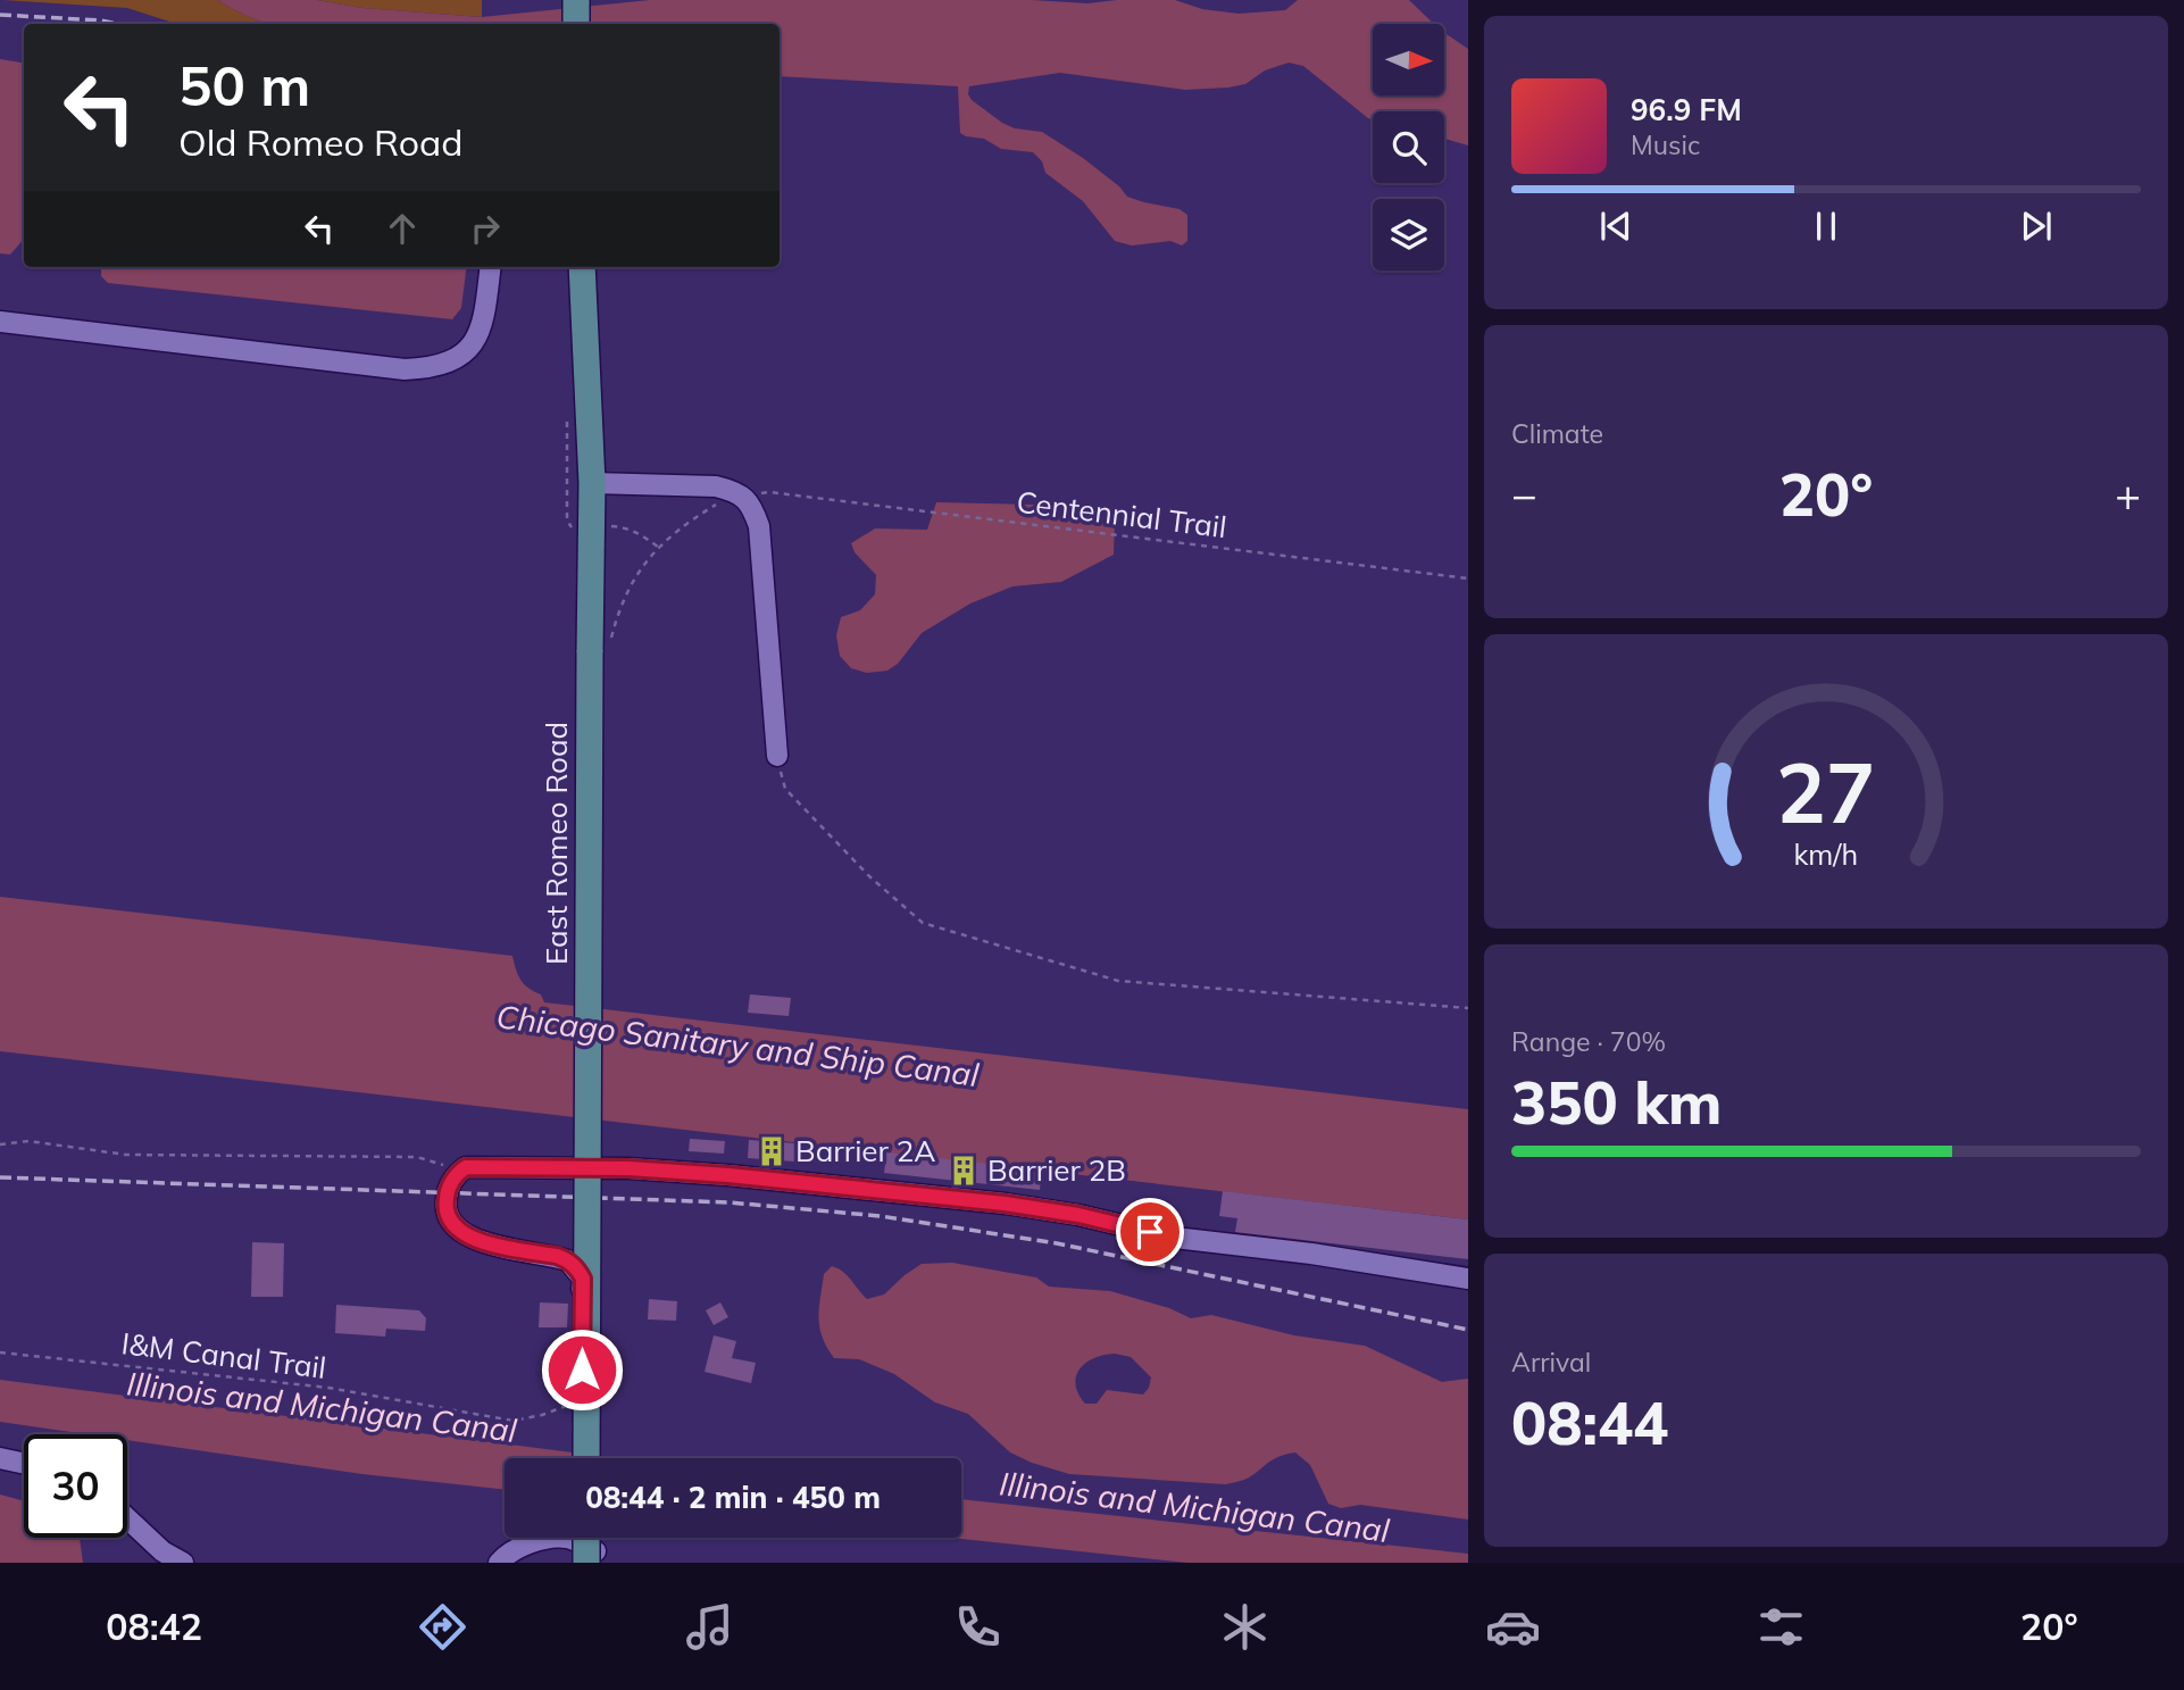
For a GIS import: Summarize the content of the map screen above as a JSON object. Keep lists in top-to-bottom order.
{
  "streets": {
    "main road": ["East Romeo Road"],
    "path": ["Centennial Trail", "I&M Canal Trail"]
  },
  "water": ["Chicago Sanitary and Ship Canal", "Illinois and Michigan Canal"],
  "places": {
    "building": ["Barrier 2A", "Barrier 2B"]
  },
  "north": "right",
  "page": {
    "turn": ["50 m", "Old Romeo Road"],
    "song": ["96.9 FM", "Music"],
    "tile": [
      "Climate",
      ["Range · 70%", "350 km"],
      ["Arrival", "08:44"]
    ],
    "heat": ["−", "20°", "+"],
    "limit": "30",
    "trip": "08:44 · 2 min · 450 m",
    "tabs": ["08:42", "20°"],
    "gauge": ["27", "km/h"]
  }
}
